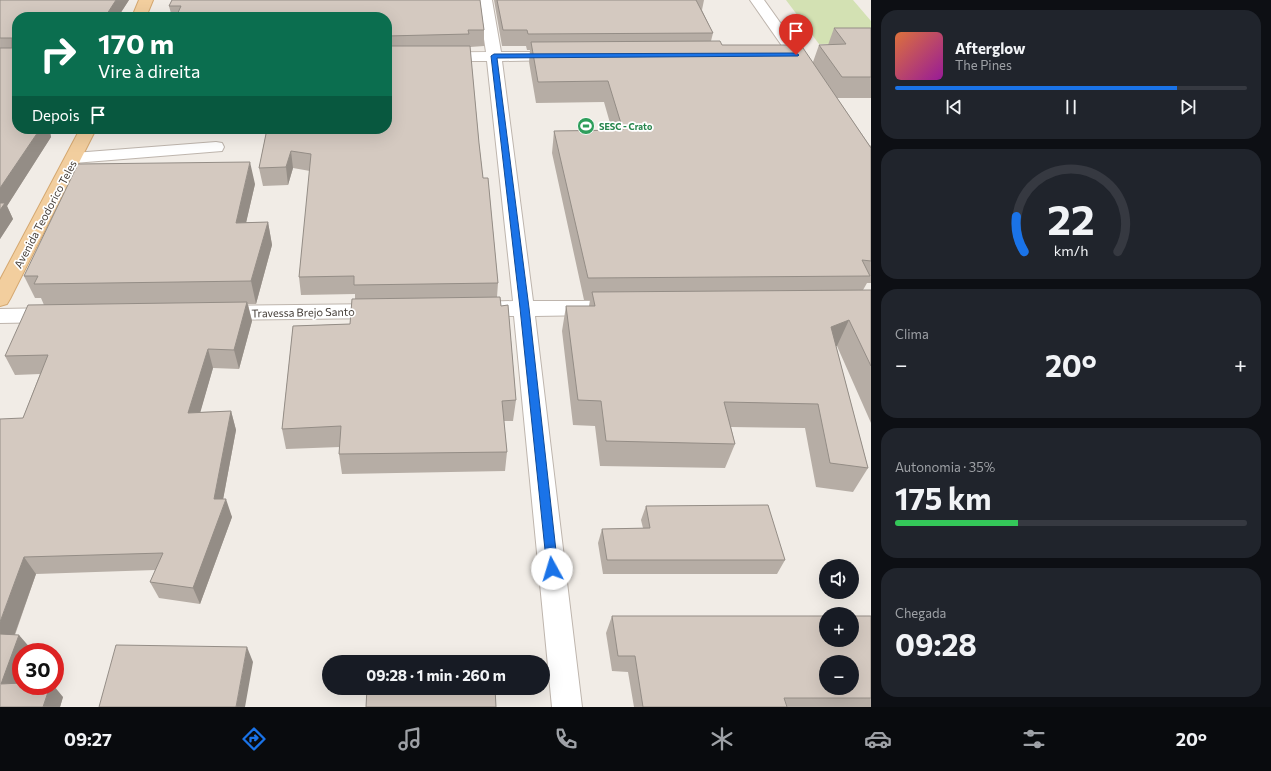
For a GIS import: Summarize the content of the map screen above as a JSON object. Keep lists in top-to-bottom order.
{
  "streets": {
    "main road": ["Avenida Teodorico Teles"],
    "street": ["Travessa Brejo Santo"]
  },
  "places": {
    "sports": ["SESC - Crato"]
  },
  "page": {
    "turn": ["170 m", "Vire à direita"],
    "song": ["Afterglow", "The Pines"],
    "then": "Depois",
    "tile": [
      "Clima",
      ["Autonomia · 35%", "175 km"],
      ["Chegada", "09:28"]
    ],
    "heat": ["−", "20°", "+"],
    "map_buttons": ["+", "−"],
    "limit": "30",
    "trip": "09:28 · 1 min · 260 m",
    "tabs": ["09:27", "20°"],
    "gauge": ["22", "km/h"]
  }
}
